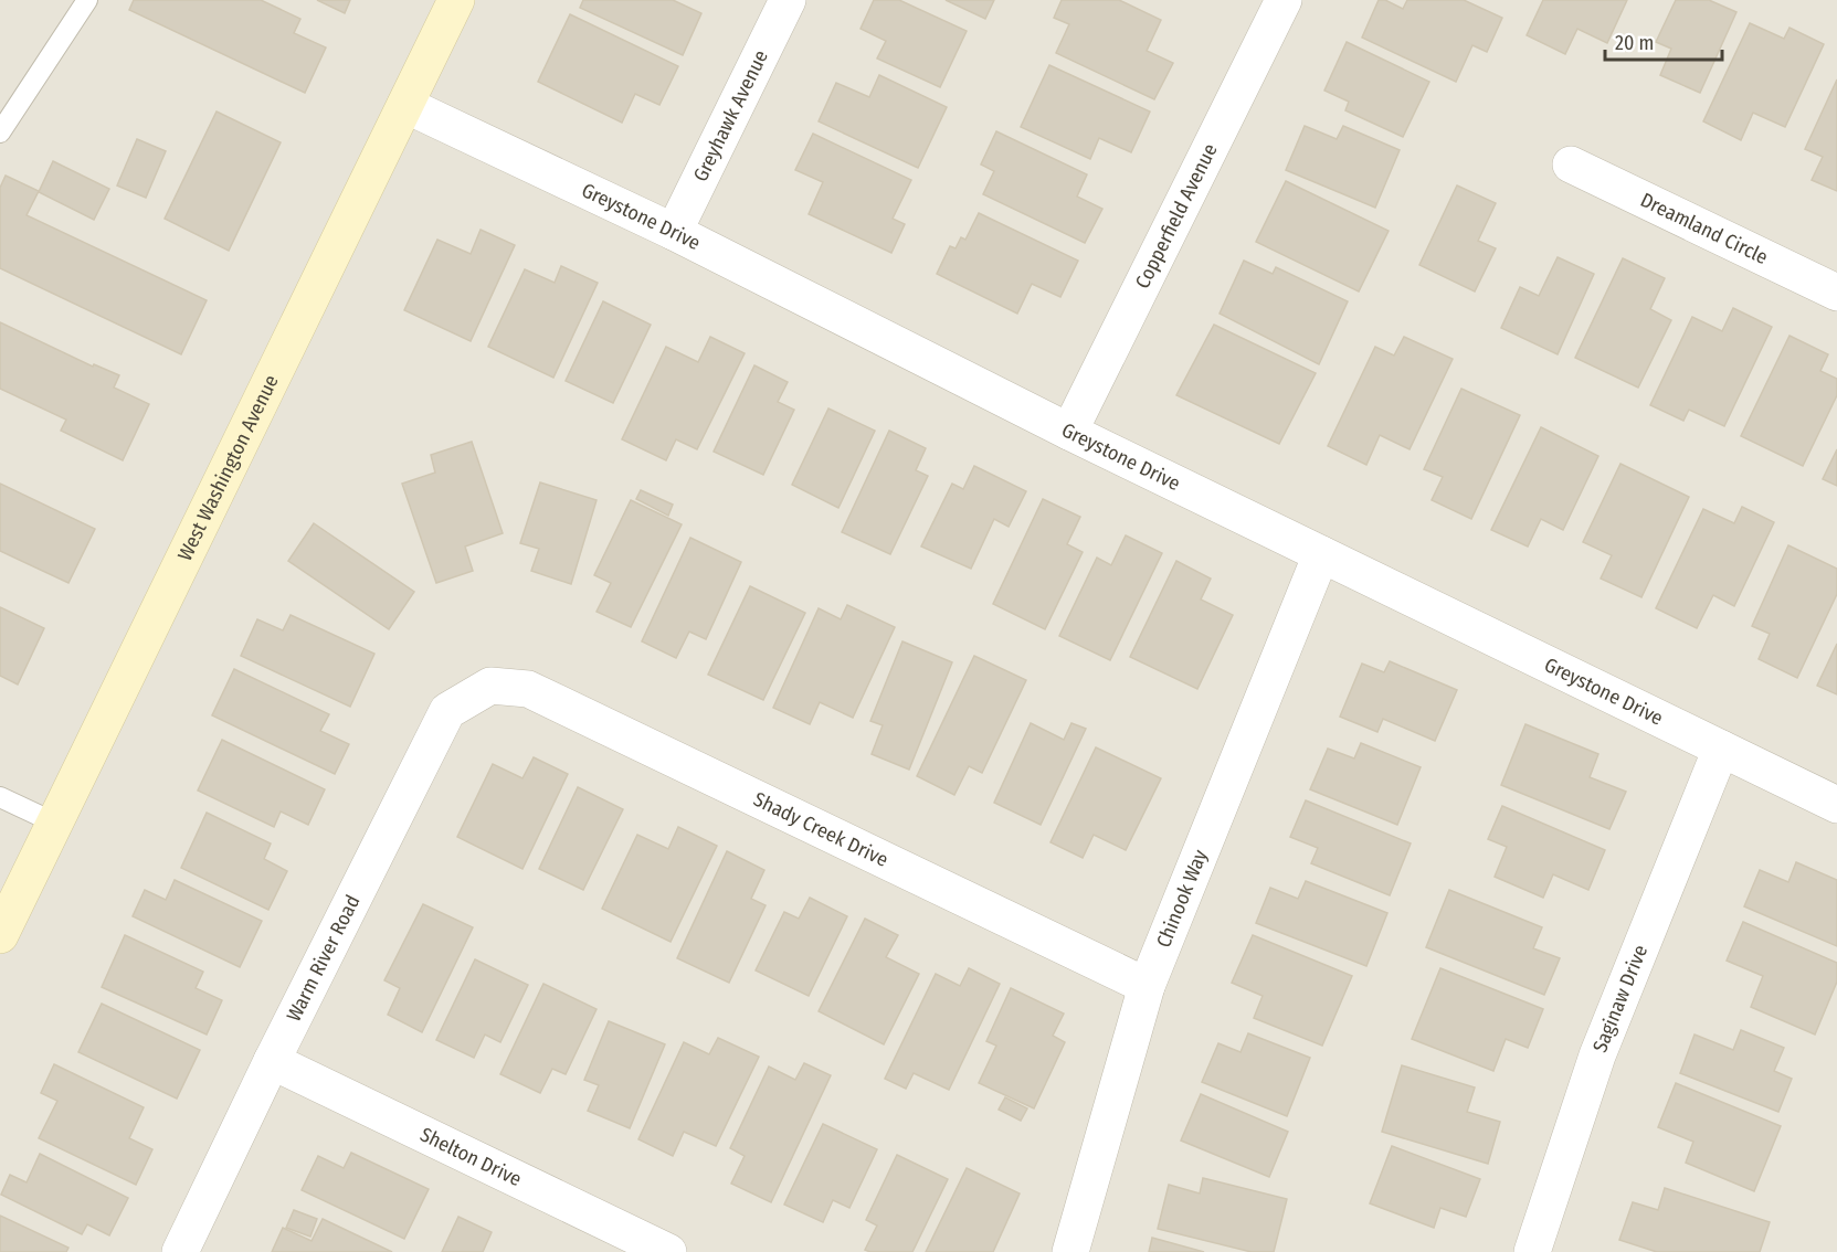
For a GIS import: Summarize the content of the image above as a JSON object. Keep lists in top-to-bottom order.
{
  "streets": {
    "main road": ["West Washington Avenue"],
    "street": [
      "Greyhawk Avenue",
      "Greystone Drive",
      "Copperfield Avenue",
      "Dreamland Circle",
      "Shady Creek Drive",
      "Chinook Way",
      "Warm River Road",
      "Saginaw Drive",
      "Shelton Drive"
    ]
  },
  "crossings": [
    ["Greyhawk Avenue", "Greystone Drive"],
    ["Greystone Drive", "Copperfield Avenue"],
    ["Greystone Drive", "West Washington Avenue"],
    ["Greystone Drive", "Chinook Way"],
    ["Greystone Drive", "Saginaw Drive"],
    ["Shady Creek Drive", "Chinook Way"],
    ["Shady Creek Drive", "Warm River Road"],
    ["Warm River Road", "Shelton Drive"]
  ],
  "scale_bar": "20 m"
}
